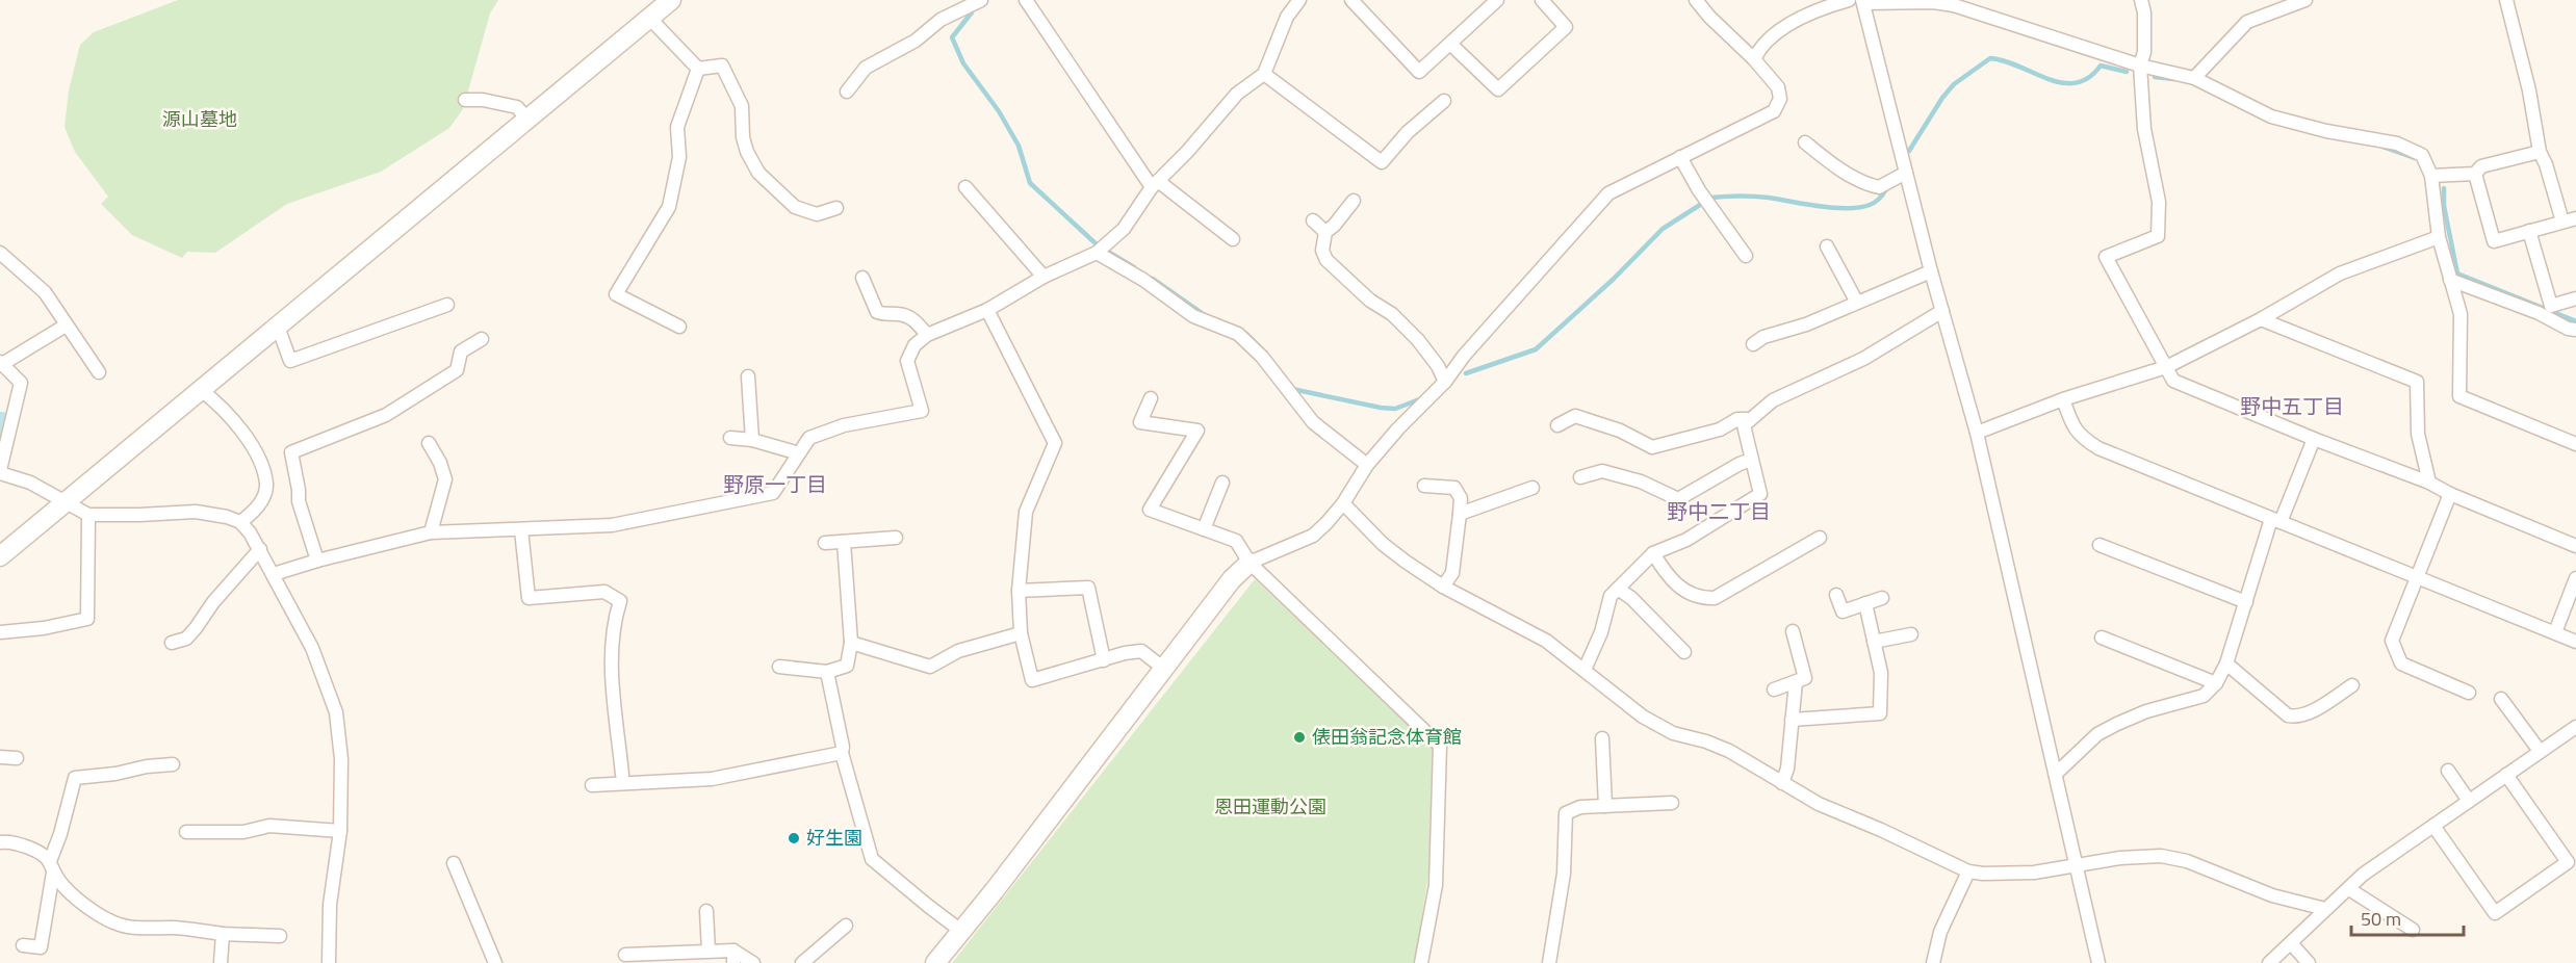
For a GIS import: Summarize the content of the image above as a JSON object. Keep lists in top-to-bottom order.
{
  "districts": ["野中五丁目", "野原一丁目", "野中二丁目"],
  "parks": ["源山墓地", "恩田運動公園"],
  "places": ["俵田翁記念体育館", "好生園"],
  "scale_bar": "50 m"
}
